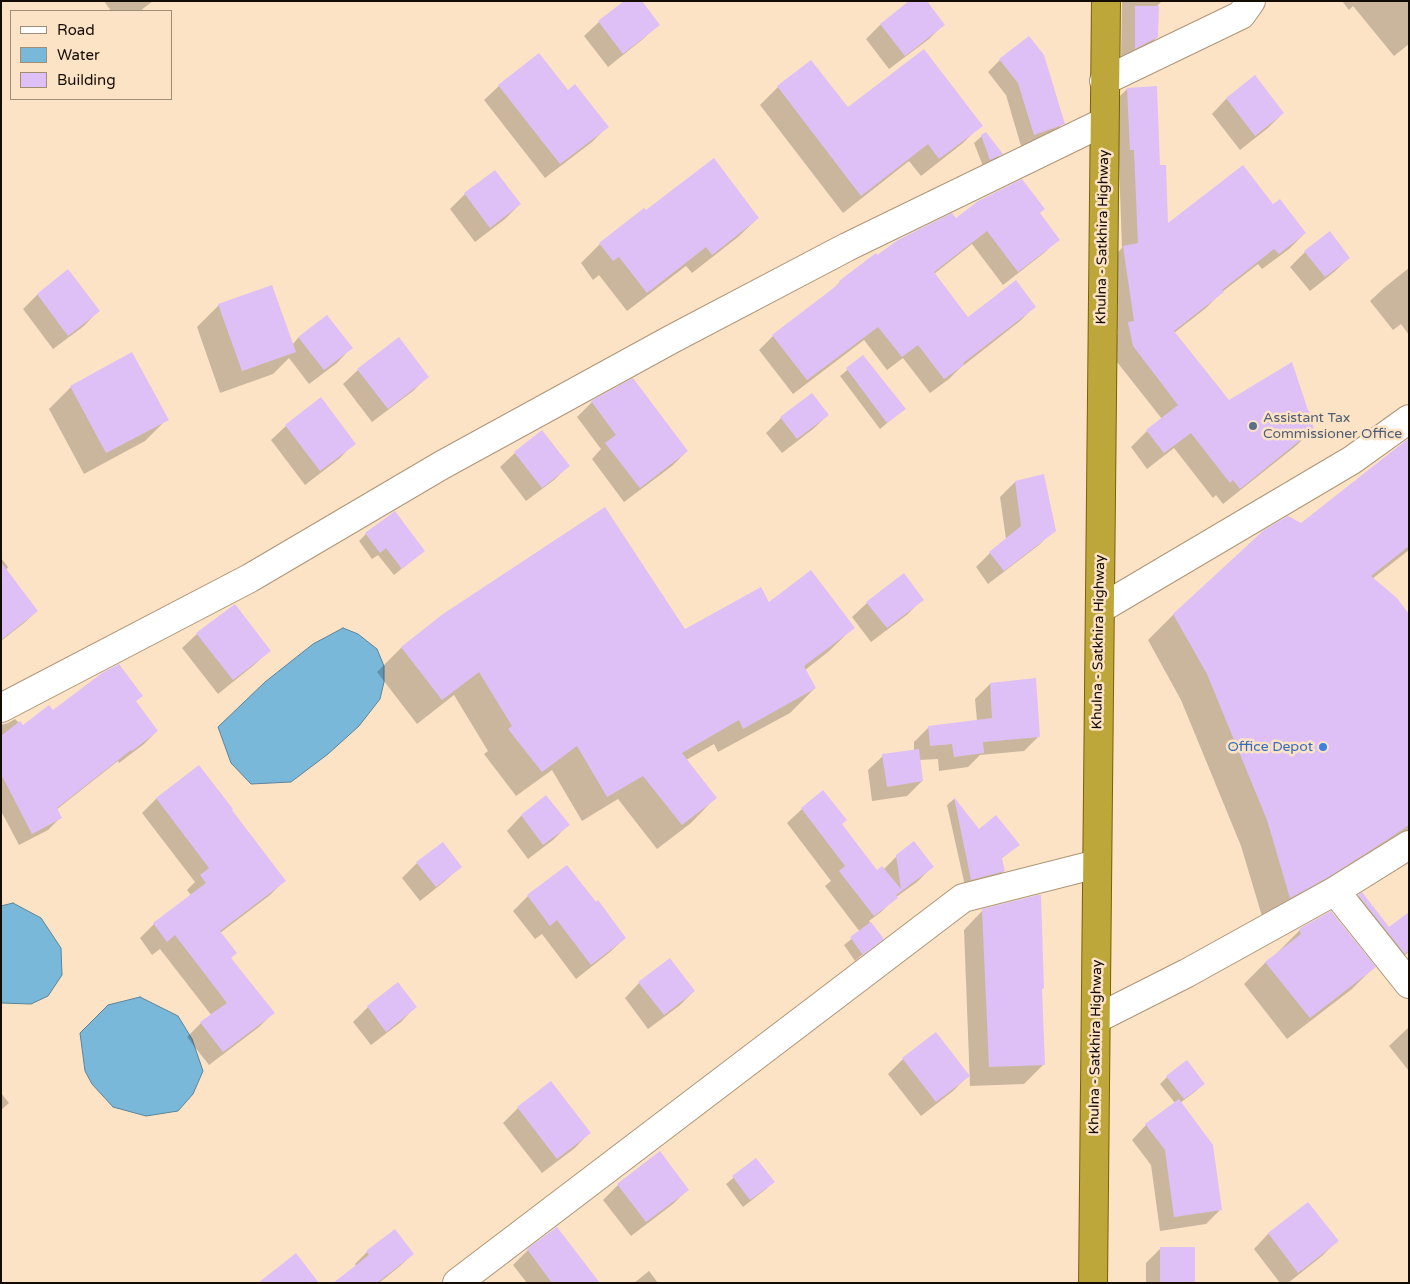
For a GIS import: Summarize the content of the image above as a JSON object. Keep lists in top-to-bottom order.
{
  "streets": {
    "highway": ["Khulna - Satkhira Highway"]
  },
  "places": ["Assistant Tax Commissioner Office", "Office Depot"],
  "legend": ["Road", "Water", "Building"]
}
